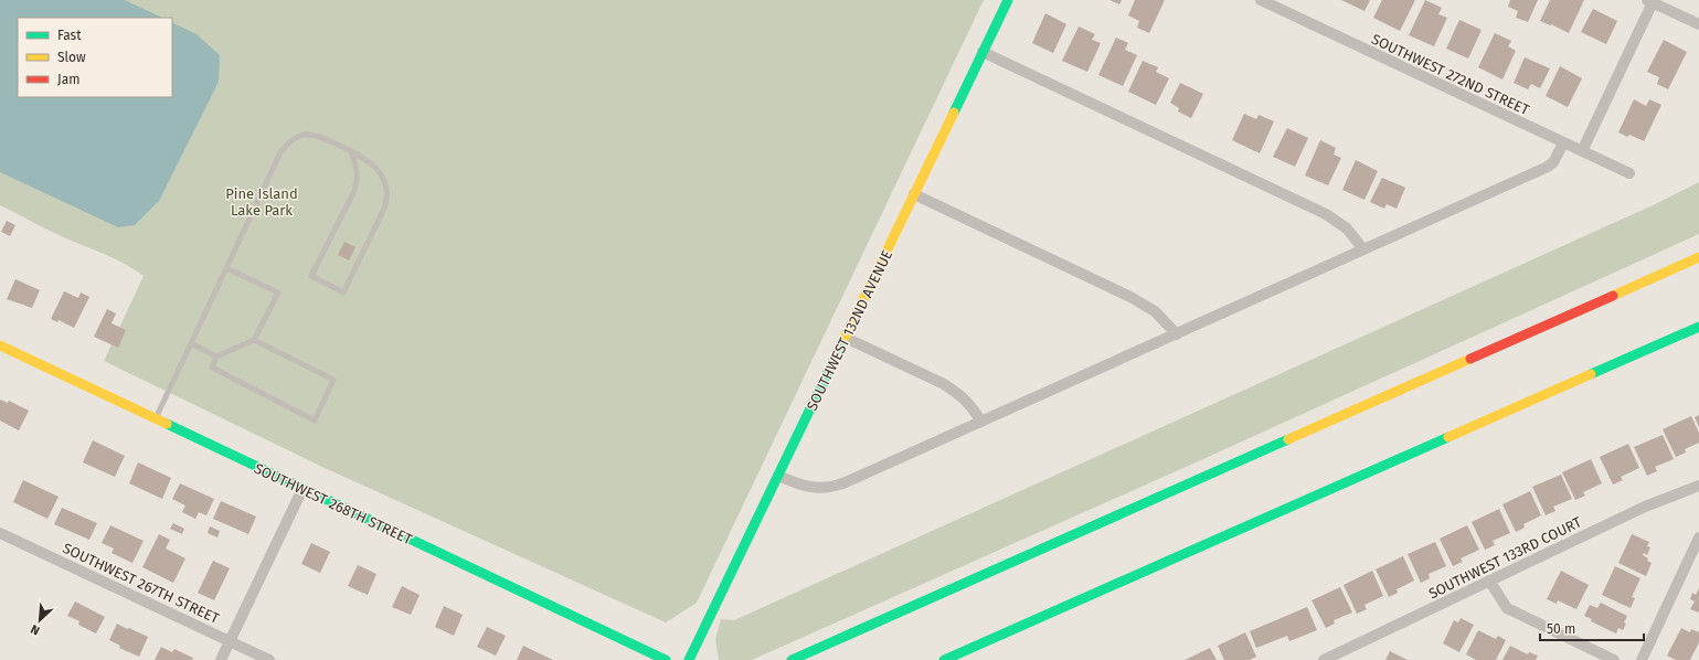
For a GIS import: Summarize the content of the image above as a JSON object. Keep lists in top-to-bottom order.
{
  "streets": {
    "main road": ["SOUTHWEST 132ND AVENUE", "SOUTHWEST 268TH STREET"],
    "street": ["SOUTHWEST 272ND STREET", "SOUTHWEST 133RD COURT", "SOUTHWEST 267TH STREET"]
  },
  "parks": ["Pine Island Lake Park"],
  "legend": ["Fast", "Slow", "Jam"],
  "scale_bar": "50 m",
  "north": "bottom left"
}
